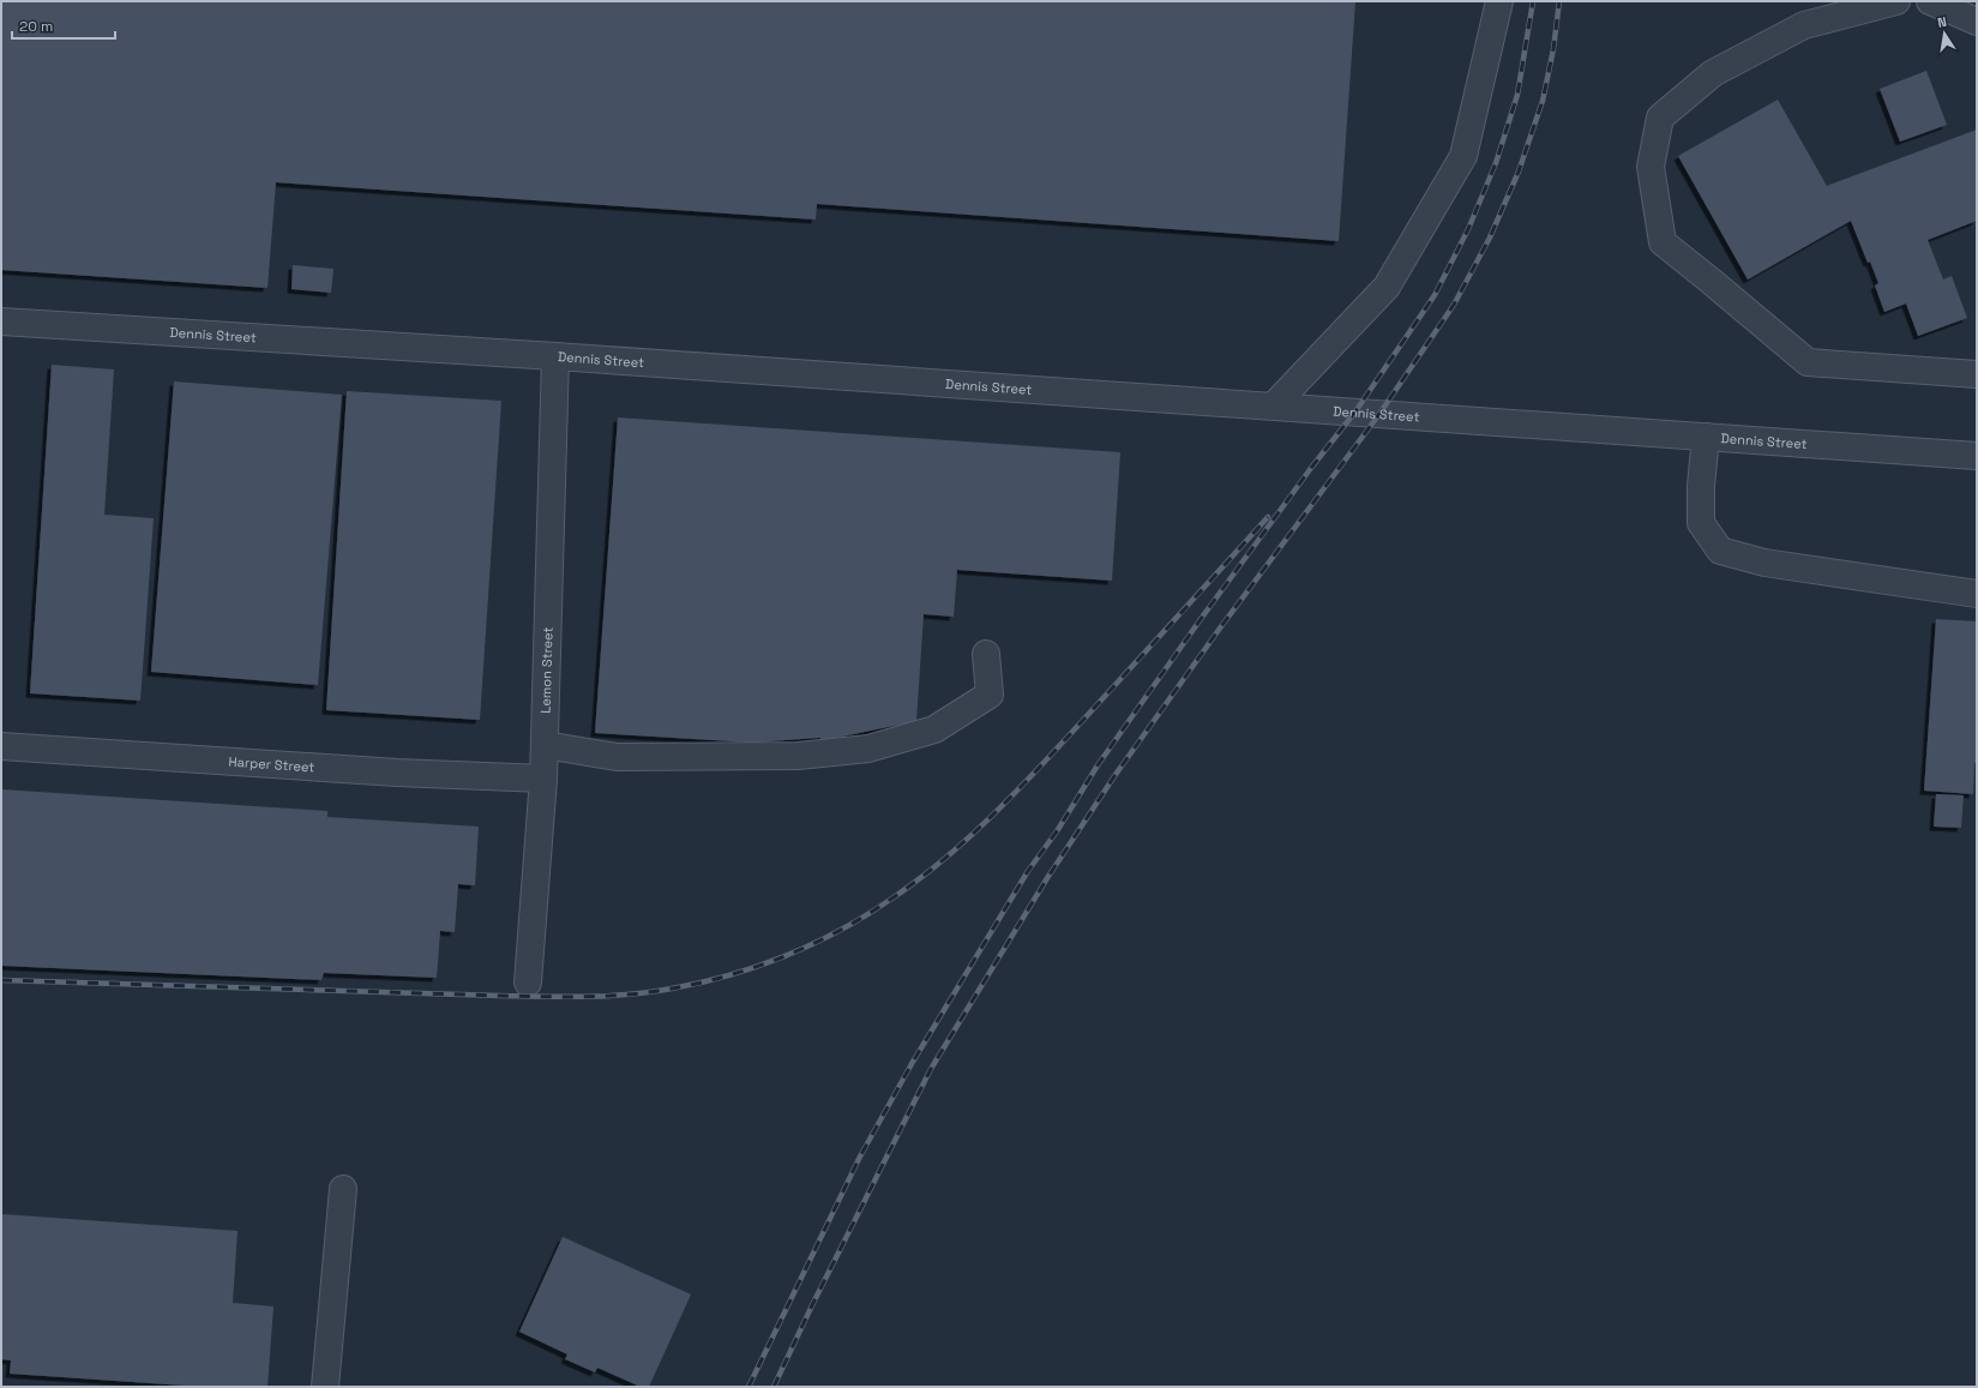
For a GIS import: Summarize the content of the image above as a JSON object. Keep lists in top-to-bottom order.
{
  "streets": {
    "street": ["Dennis Street", "Lemon Street", "Harper Street"]
  },
  "crossings": [
    ["Dennis Street", "Lemon Street"],
    ["Lemon Street", "Harper Street"]
  ],
  "scale_bar": "20 m",
  "north": "top"
}
